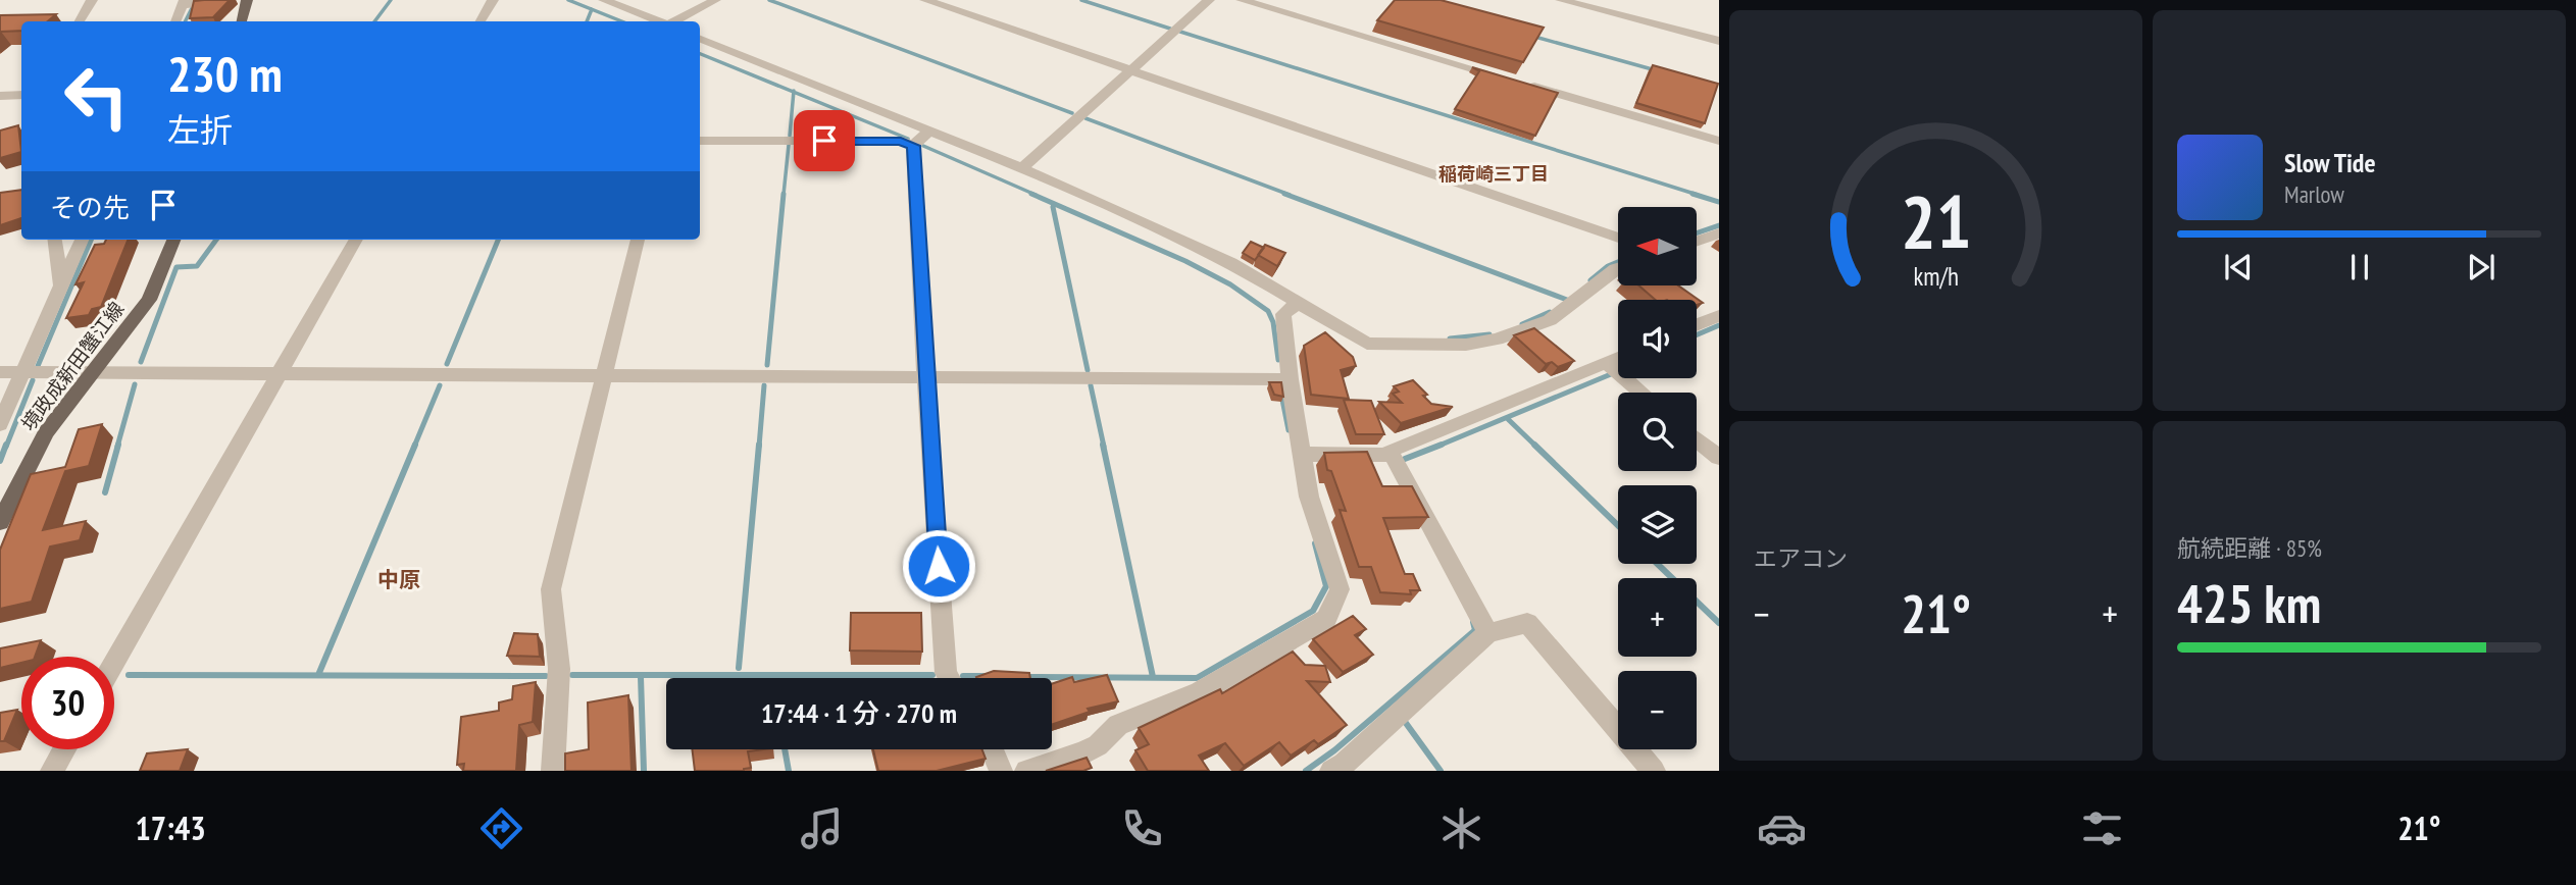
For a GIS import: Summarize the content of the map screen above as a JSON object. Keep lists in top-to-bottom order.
{
  "streets": {
    "main road": ["境政成新田蟹江線"]
  },
  "districts": ["稲荷崎三丁目", "中原"],
  "north": "left",
  "page": {
    "turn": ["230 m", "左折"],
    "song": ["Slow Tide", "Marlow"],
    "then": "その先",
    "map_buttons": ["+", "−"],
    "tile": [
      "エアコン",
      ["航続距離 · 85%", "425 km"]
    ],
    "heat": ["−", "21°", "+"],
    "limit": "30",
    "trip": "17:44 · 1 分 · 270 m",
    "tabs": ["17:43", "21°"],
    "gauge": ["21", "km/h"]
  }
}
